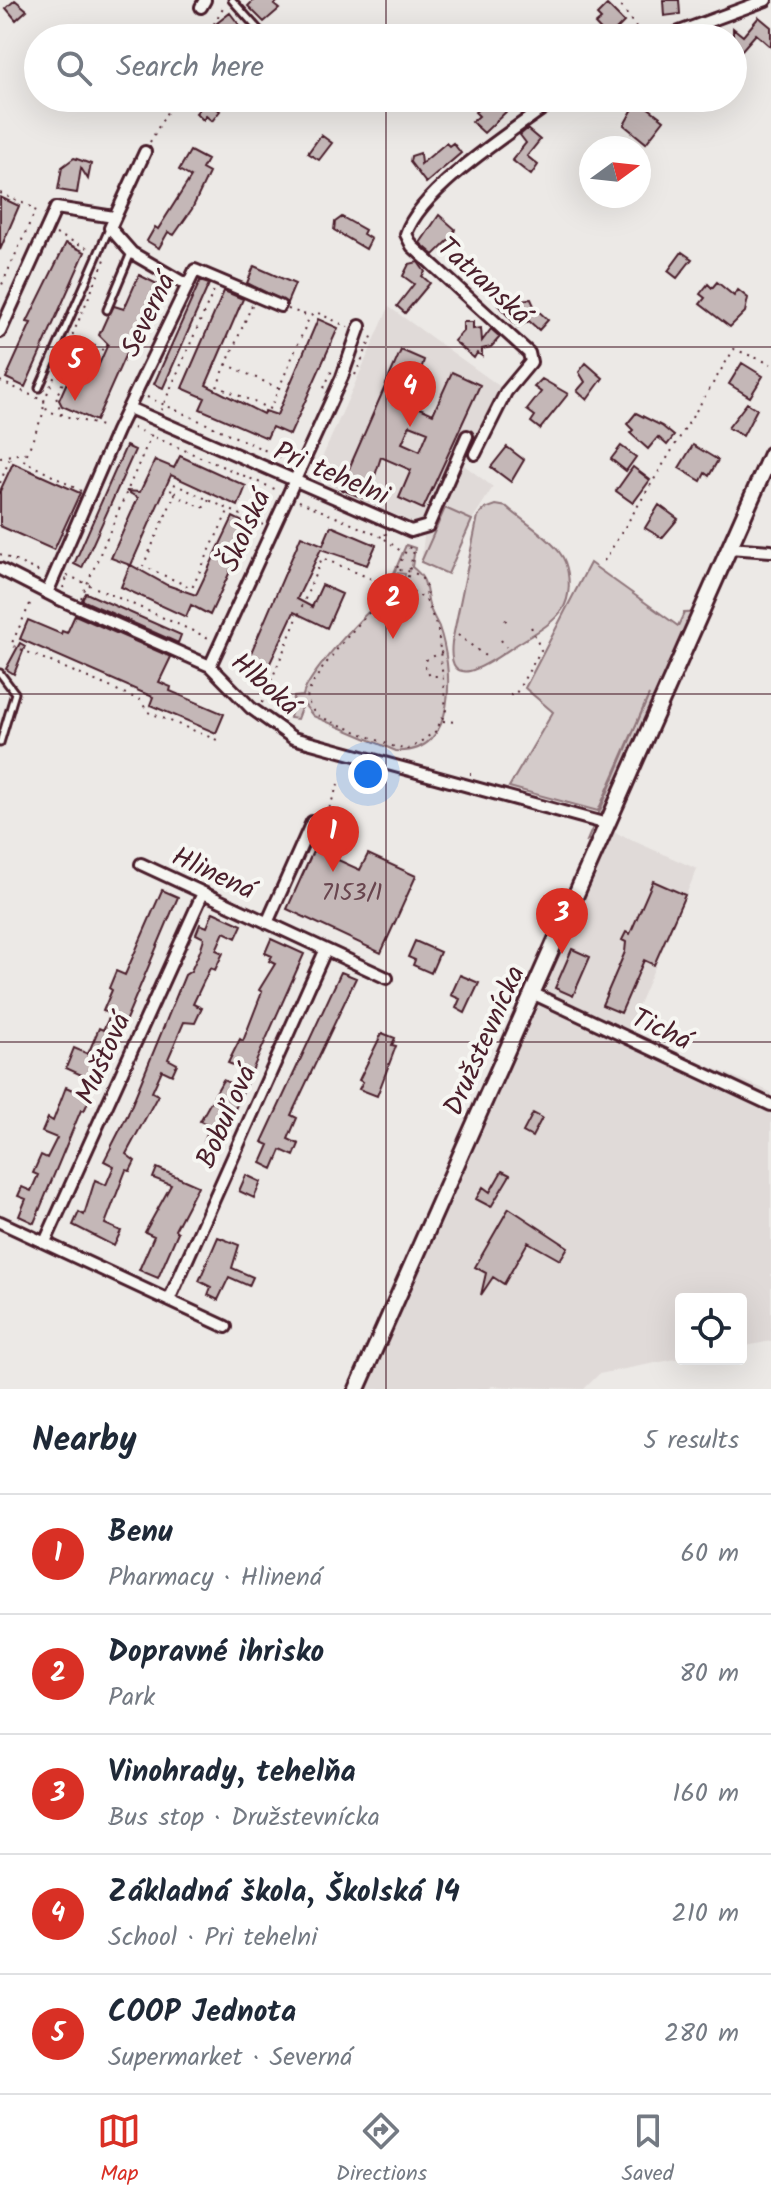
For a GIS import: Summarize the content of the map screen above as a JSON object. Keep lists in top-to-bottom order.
{
  "streets": {
    "main road": ["Družstevnícka"],
    "street": [
      "Tatranská",
      "Severná",
      "Pri tehelni",
      "Školská",
      "Hlboká",
      "Hlinená",
      "Tichá",
      "Muštová",
      "Bobuľová"
    ]
  },
  "crossings": [
    ["Severná", "Pri tehelni"],
    ["Severná", "Hlboká"],
    ["Pri tehelni", "Školská"],
    ["Školská", "Hlboká"],
    ["Hlboká", "Družstevnícka"],
    ["Hlinená", "Muštová"],
    ["Hlinená", "Bobuľová"],
    ["Tichá", "Družstevnícka"]
  ],
  "house_numbers": ["7153/1"],
  "north": "right",
  "page": {
    "search": "Search here",
    "pins": [
      "5",
      "4",
      "2",
      "1",
      "3"
    ],
    "heading": ["Nearby", "5 results"],
    "list": [
      {
        "mark": "1",
        "name": "Benu",
        "note": "Pharmacy · Hlinená",
        "value": "60 m"
      },
      {
        "mark": "2",
        "name": "Dopravné ihrisko",
        "note": "Park",
        "value": "80 m"
      },
      {
        "mark": "3",
        "name": "Vinohrady, tehelňa",
        "note": "Bus stop · Družstevnícka",
        "value": "160 m"
      },
      {
        "mark": "4",
        "name": "Základná škola, Školská 14",
        "note": "School · Pri tehelni",
        "value": "210 m"
      },
      {
        "mark": "5",
        "name": "COOP Jednota",
        "note": "Supermarket · Severná",
        "value": "280 m"
      }
    ],
    "nav": ["Map", "Directions", "Saved"]
  }
}
